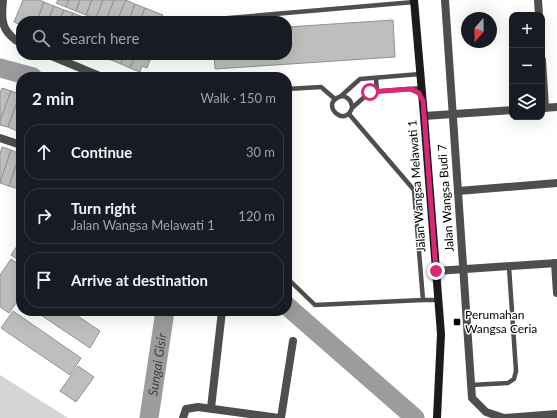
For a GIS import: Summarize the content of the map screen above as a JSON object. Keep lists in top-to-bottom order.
{
  "streets": {
    "street": ["Jalan Wangsa Melawati 1", "Jalan Wangsa Budi 7"]
  },
  "water": ["Sungai Gisir"],
  "places": {
    "transit": ["Perumahan Wangsa Ceria"]
  },
  "north": "bottom",
  "page": {
    "map_buttons": ["+", "−"],
    "search": "Search here",
    "heading": ["2 min", "Walk · 150 m"],
    "list": [
      ["Continue", "30 m"],
      ["Turn right", "Jalan Wangsa Melawati 1", "120 m"],
      "Arrive at destination"
    ]
  }
}
